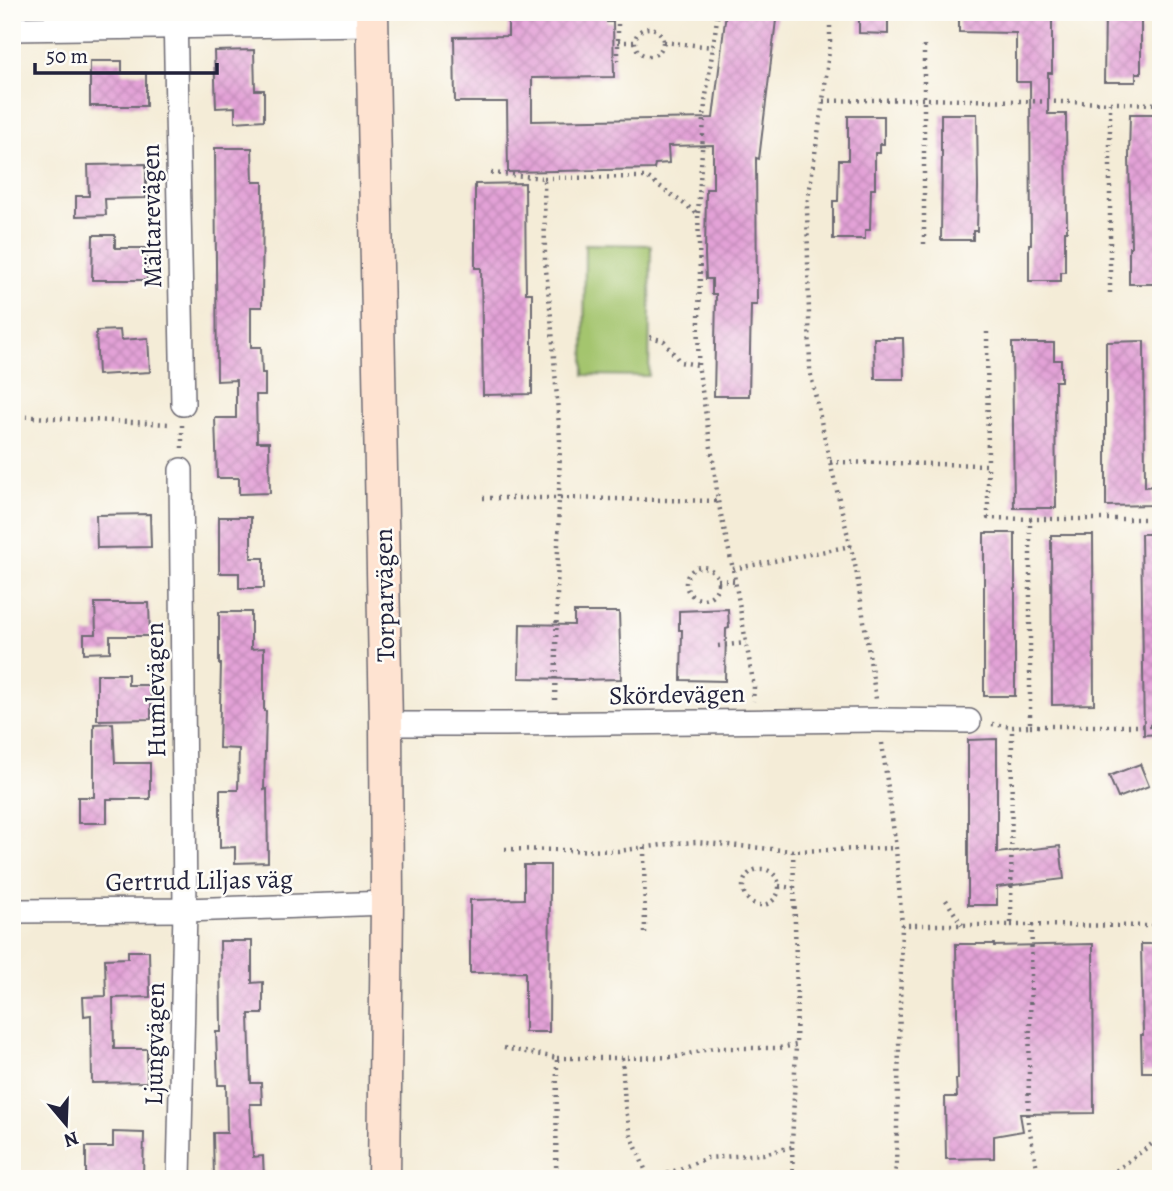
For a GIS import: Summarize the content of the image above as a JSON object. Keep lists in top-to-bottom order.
{
  "streets": {
    "street": [
      "Mältarevägen",
      "Torparvägen",
      "Humlevägen",
      "Skördevägen",
      "Gertrud Liljas väg",
      "Ljungvägen"
    ]
  },
  "crossings": [
    ["Torparvägen", "Skördevägen"],
    ["Torparvägen", "Gertrud Liljas väg"],
    ["Humlevägen", "Gertrud Liljas väg"],
    ["Humlevägen", "Ljungvägen"],
    ["Gertrud Liljas väg", "Ljungvägen"]
  ],
  "scale_bar": "50 m",
  "north": "bottom"
}
